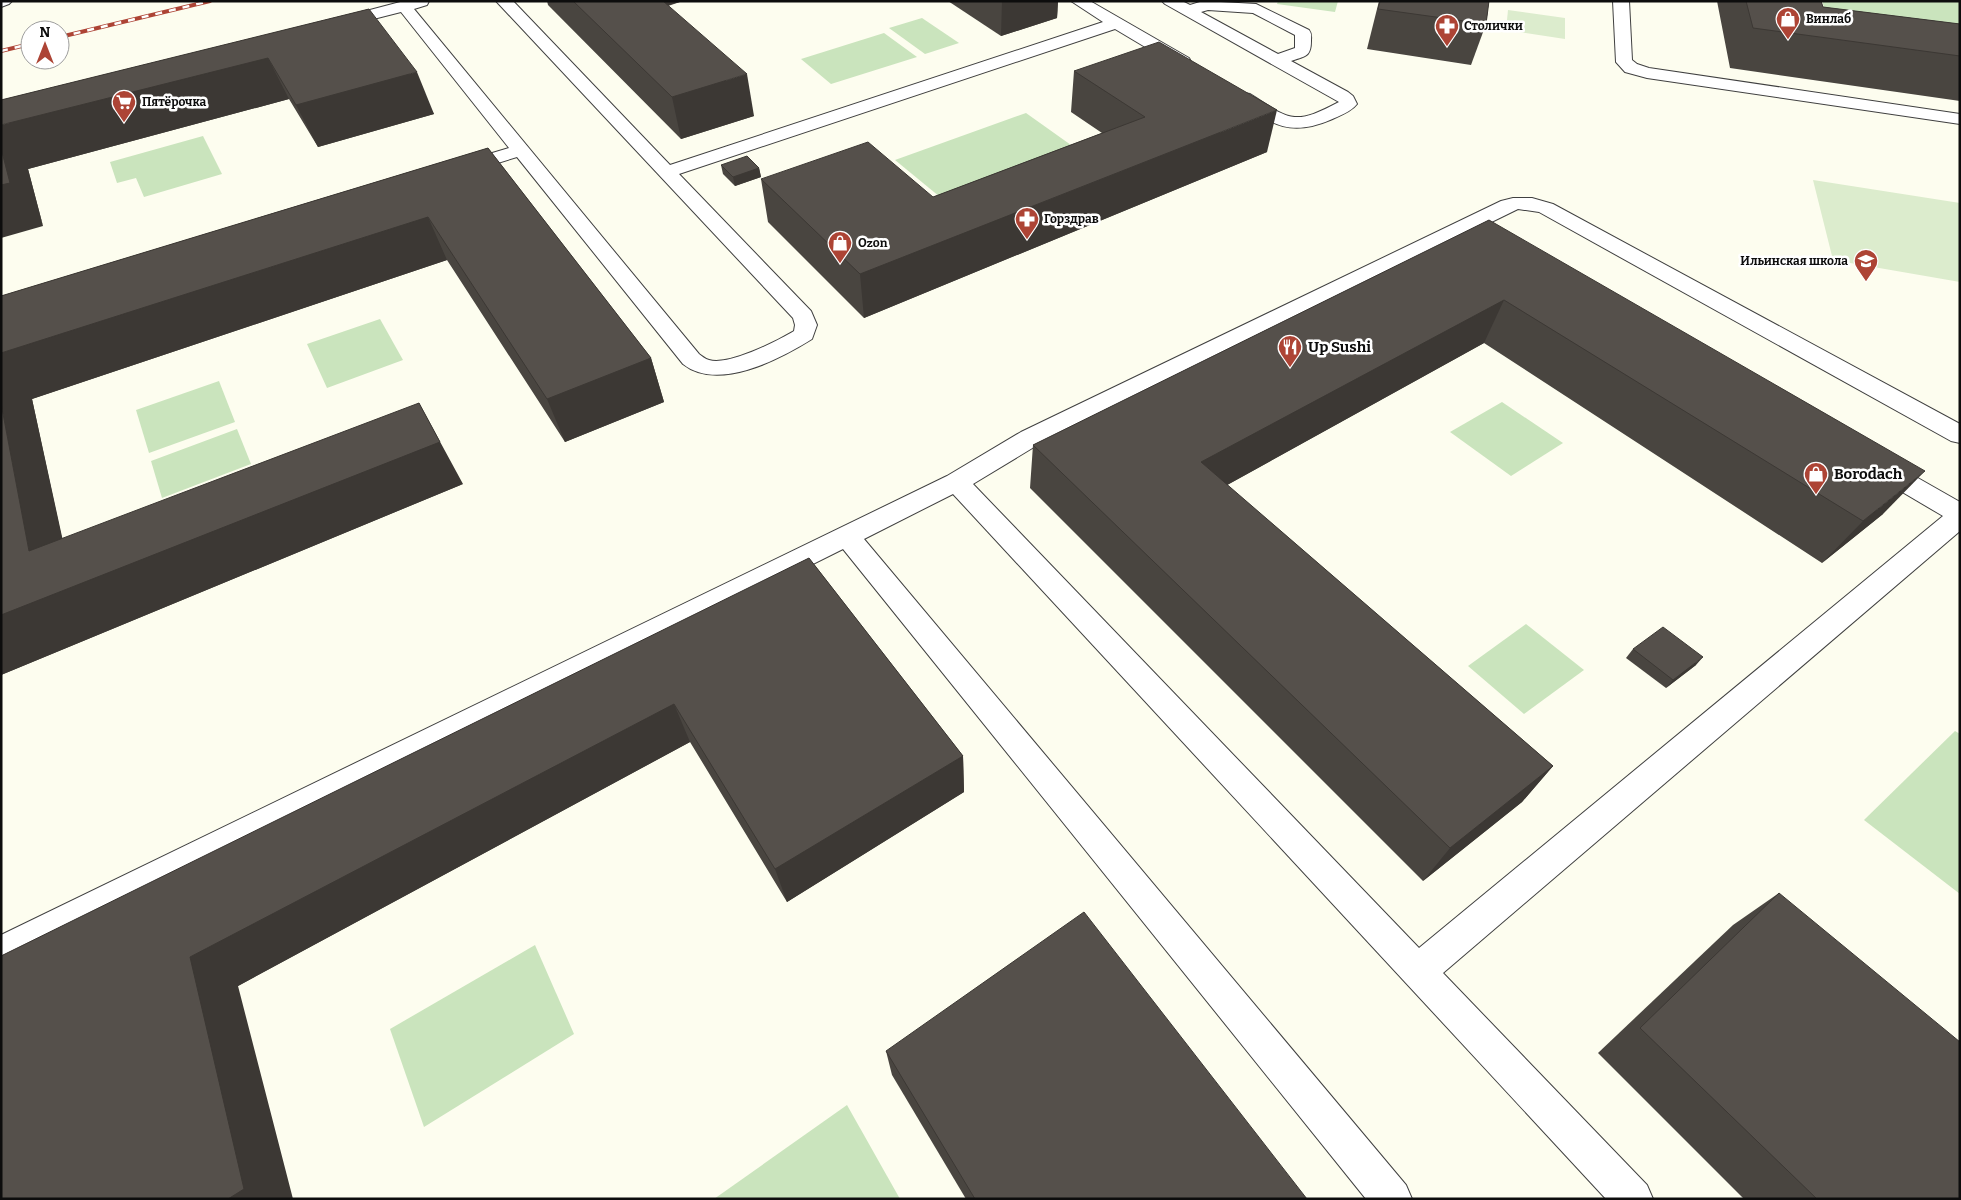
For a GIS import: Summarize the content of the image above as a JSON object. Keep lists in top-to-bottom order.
{
  "places": {
    "shop": ["Винлаб", "Ozon", "Borodach"],
    "pharmacy": ["Столички", "Горздрав"],
    "supermarket": ["Пятёрочка"],
    "school or university": ["Ильинская школа"],
    "restaurant": ["Up Sushi"]
  },
  "north": "top"
}
